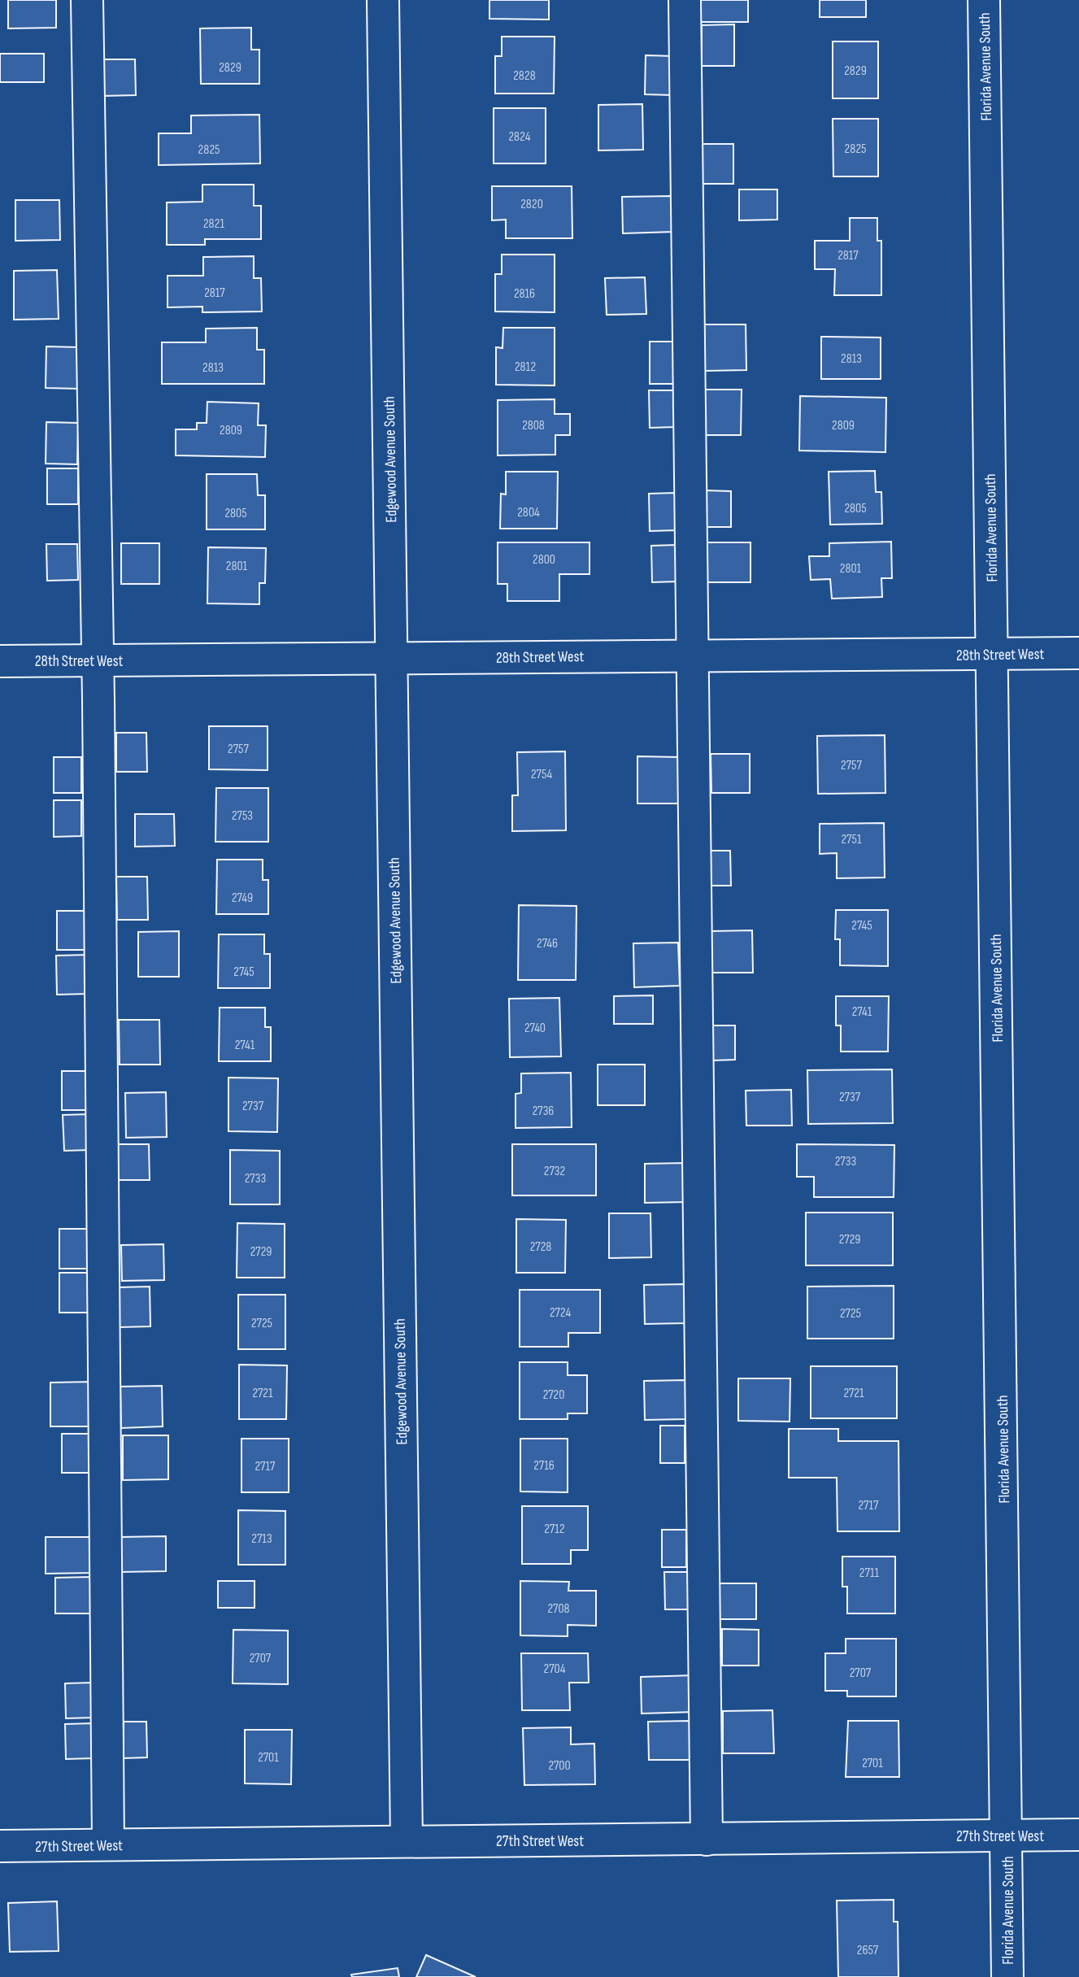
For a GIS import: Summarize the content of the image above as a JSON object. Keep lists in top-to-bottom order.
{
  "streets": {
    "street": [
      "Florida Avenue South",
      "Edgewood Avenue South",
      "28th Street West",
      "27th Street West"
    ]
  },
  "crossings": [
    ["Florida Avenue South", "28th Street West"],
    ["Florida Avenue South", "27th Street West"],
    ["Edgewood Avenue South", "28th Street West"],
    ["Edgewood Avenue South", "27th Street West"]
  ],
  "house_numbers": [
    "2829",
    "2829",
    "2828",
    "2824",
    "2825",
    "2825",
    "2820",
    "2821",
    "2817",
    "2817",
    "2816",
    "2813",
    "2812",
    "2813",
    "2808",
    "2809",
    "2809",
    "2805",
    "2804",
    "2805",
    "2800",
    "2801",
    "2801",
    "2757",
    "2757",
    "2754",
    "2753",
    "2751",
    "2749",
    "2745",
    "2746",
    "2745",
    "2741",
    "2740",
    "2741",
    "2737",
    "2737",
    "2736",
    "2733",
    "2732",
    "2733",
    "2729",
    "2728",
    "2729",
    "2724",
    "2725",
    "2725",
    "2721",
    "2721",
    "2720",
    "2716",
    "2717",
    "2717",
    "2712",
    "2713",
    "2711",
    "2708",
    "2707",
    "2704",
    "2707",
    "2701",
    "2701",
    "2700",
    "2657"
  ]
}
